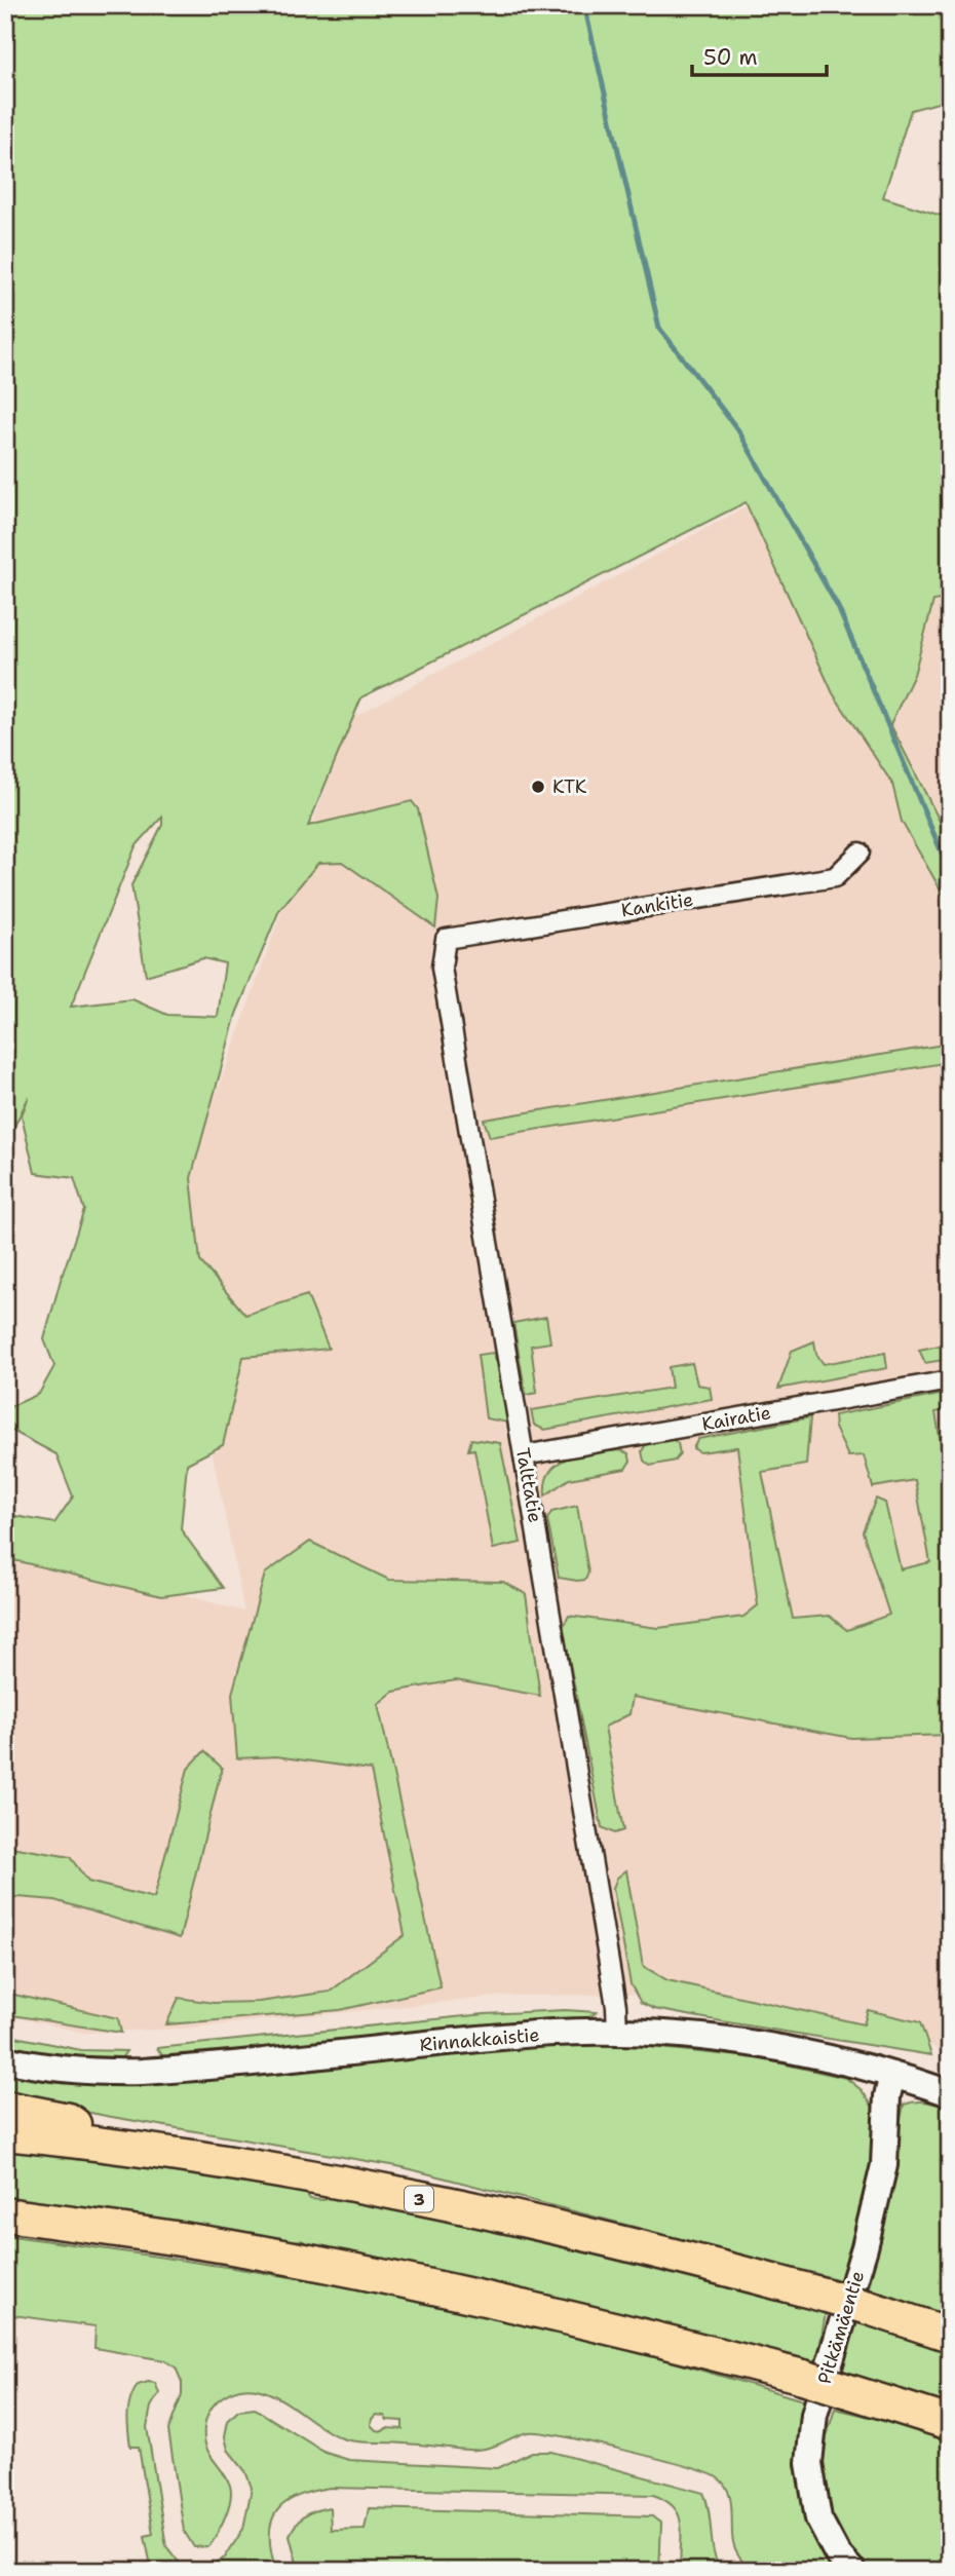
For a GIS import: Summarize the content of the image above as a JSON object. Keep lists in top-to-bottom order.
{
  "streets": {
    "highway": ["3"],
    "street": [
      "Kankitie",
      "Kairatie",
      "Talttatie",
      "Rinnakkaistie",
      "Pitkämäentie"
    ]
  },
  "crossings": [
    ["Kankitie", "Talttatie"],
    ["Kairatie", "Talttatie"],
    ["Talttatie", "Rinnakkaistie"],
    ["Rinnakkaistie", "Pitkämäentie"]
  ],
  "places": ["KTK"],
  "scale_bar": "50 m"
}
